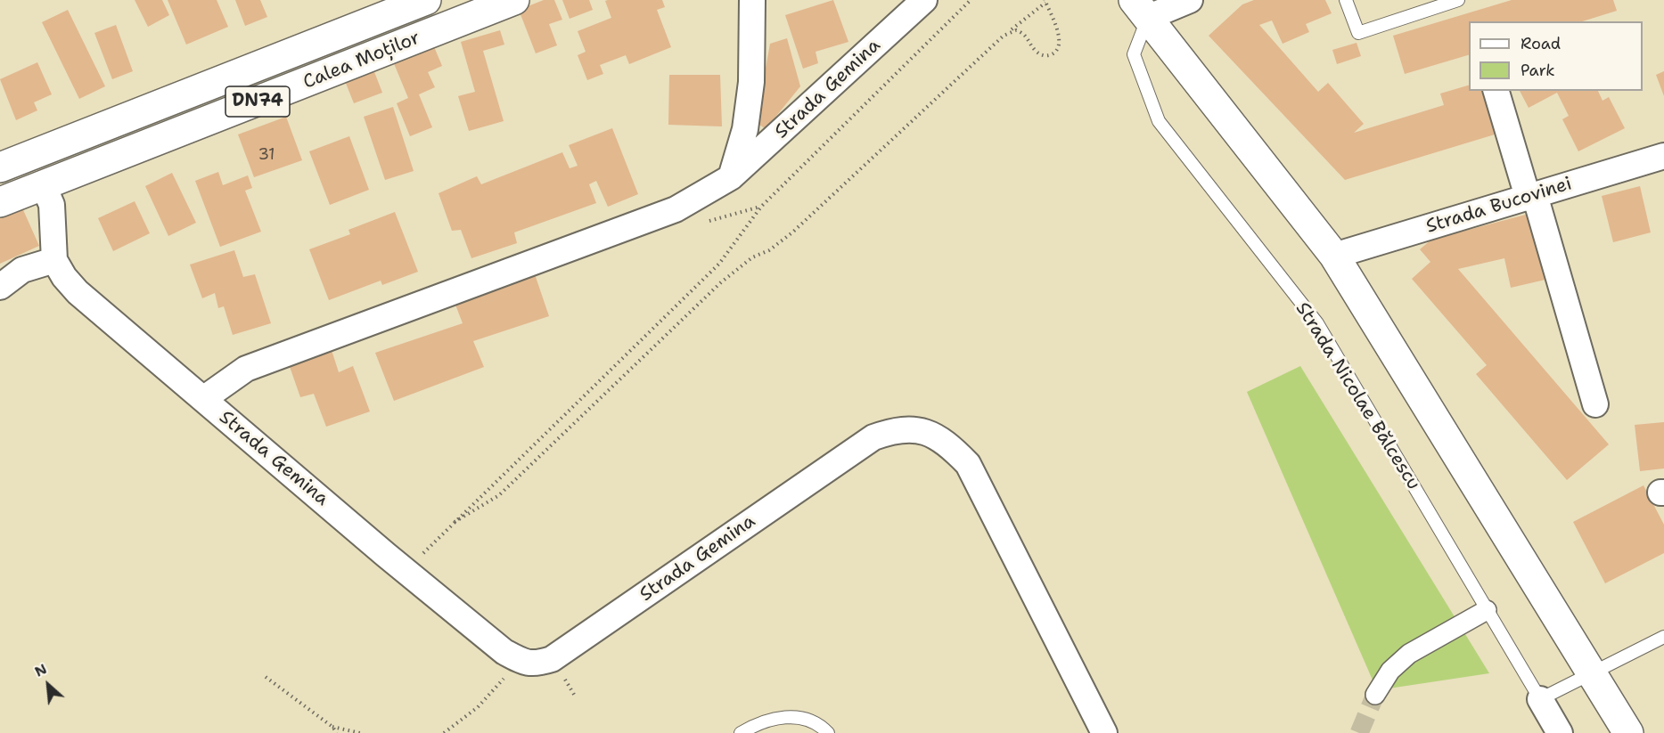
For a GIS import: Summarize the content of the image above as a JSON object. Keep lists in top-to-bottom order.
{
  "streets": {
    "main road": ["Calea Moților", "DN74"],
    "street": ["Strada Gemina", "Strada Bucovinei"],
    "lane": ["Strada Nicolae Bălcescu"]
  },
  "house_numbers": ["31"],
  "legend": ["Road", "Park"],
  "north": "top left"
}
